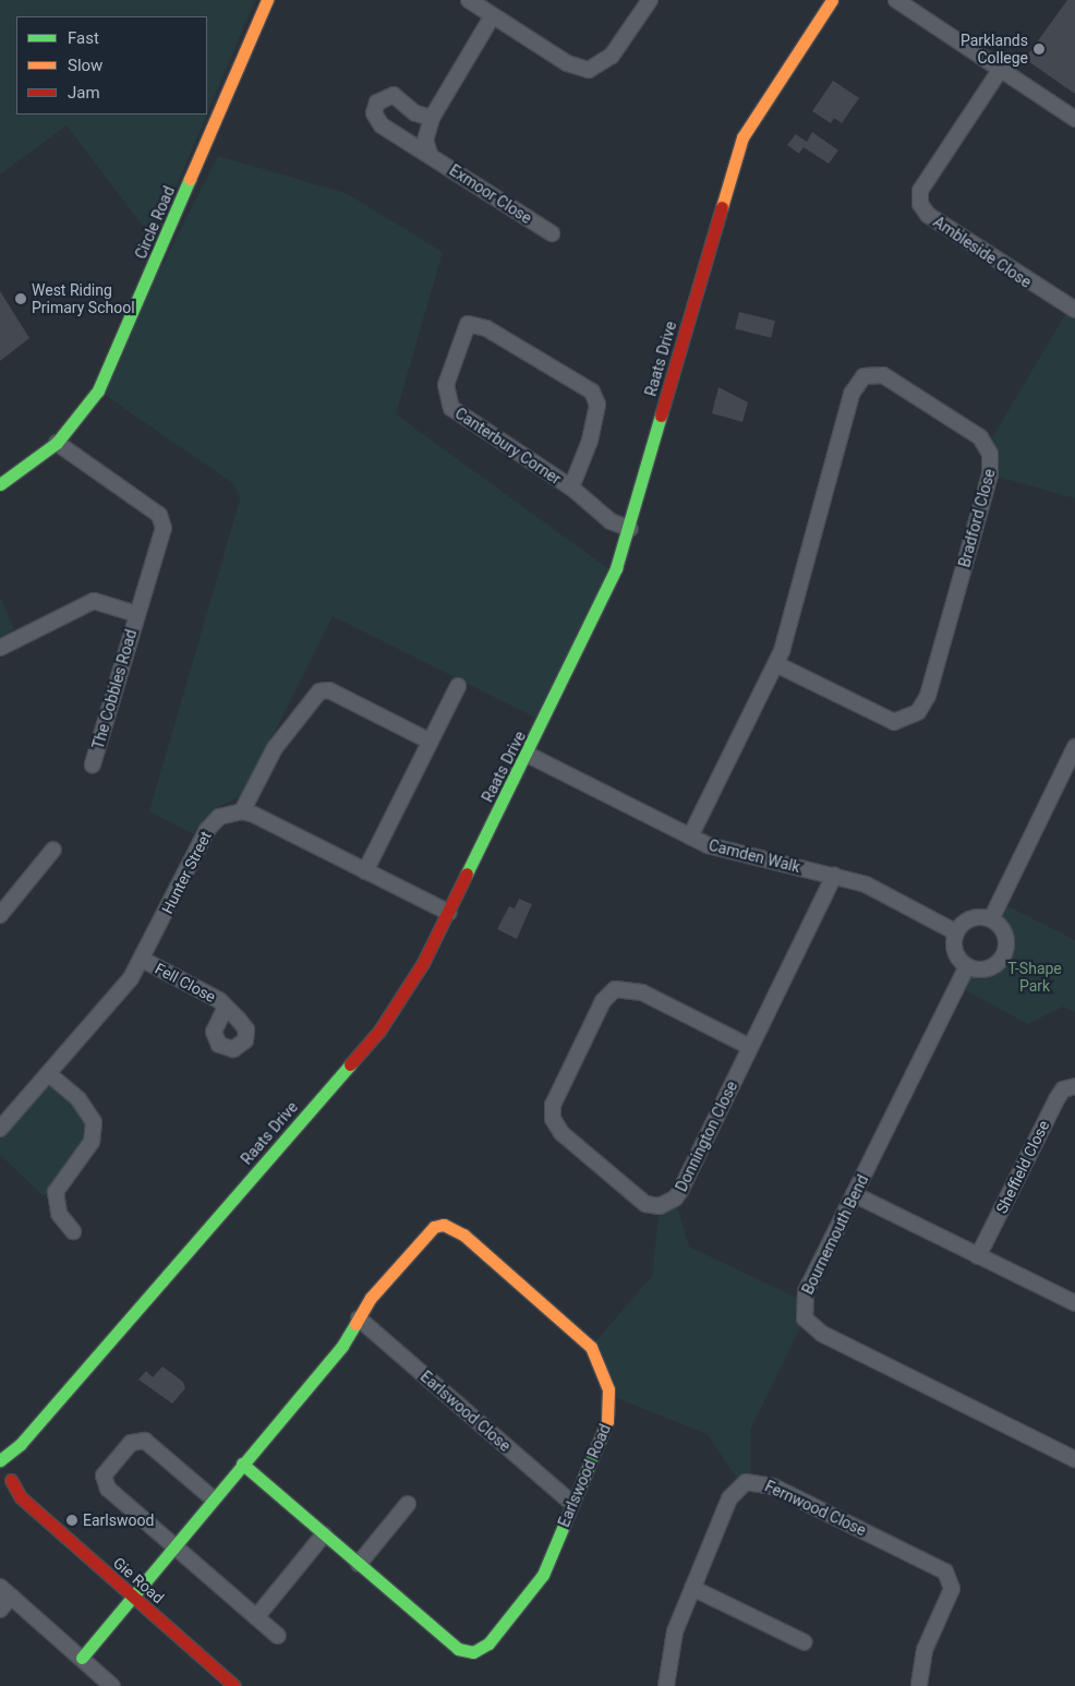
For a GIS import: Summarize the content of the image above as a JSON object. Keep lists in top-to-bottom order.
{
  "streets": {
    "street": [
      "Exmoor Close",
      "Circle Road",
      "Ambleside Close",
      "Raats Drive",
      "Canterbury Corner",
      "Bradford Close",
      "The Cobbles Road",
      "Camden Walk",
      "Hunter Street",
      "Fell Close",
      "Donnington Close",
      "Sheffield Close",
      "Bournemouth Bend",
      "Earlswood Close",
      "Earlswood Road",
      "Fernwood Close",
      "Gie Road"
    ]
  },
  "crossings": [
    ["Circle Road", "The Cobbles Road"],
    ["Raats Drive", "Canterbury Corner"],
    ["Raats Drive", "Camden Walk"],
    ["Raats Drive", "Gie Road"],
    ["Bradford Close", "Camden Walk"],
    ["Camden Walk", "Donnington Close"],
    ["Camden Walk", "Bournemouth Bend"],
    ["Hunter Street", "Fell Close"],
    ["Earlswood Close", "Earlswood Road"],
    ["Earlswood Road", "Gie Road"]
  ],
  "parks": ["T-Shape Park"],
  "places": ["Parklands College", "West Riding Primary School", "Earlswood"],
  "legend": ["Fast", "Slow", "Jam"]
}
